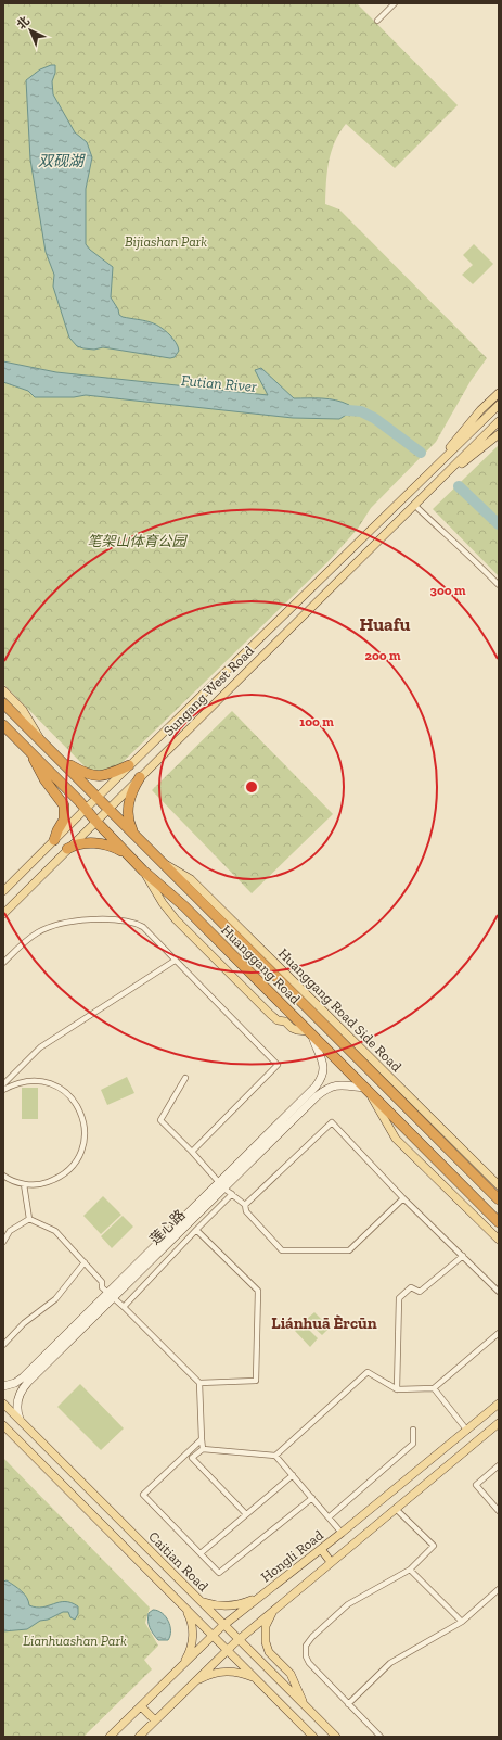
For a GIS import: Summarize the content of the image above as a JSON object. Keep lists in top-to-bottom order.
{
  "streets": {
    "highway": ["Huanggang Road"],
    "main road": [
      "Sungang West Road",
      "Huanggang Road Side Road",
      "莲心路",
      "Hongli Road",
      "Caitian Road"
    ]
  },
  "crossings": [
    ["Sungang West Road", "Huanggang Road"],
    ["Huanggang Road", "Huanggang Road Side Road"],
    ["Huanggang Road", "莲心路"],
    ["莲心路", "Caitian Road"],
    ["Hongli Road", "Caitian Road"]
  ],
  "districts": ["Huafu", "Liánhuā Èrcūn"],
  "water": ["双砚湖", "Futian River"],
  "parks": ["Bijiashan Park", "笔架山体育公园", "Lianhuashan Park"],
  "north": "top left",
  "rings": ["300 m", "200 m", "100 m"]
}
